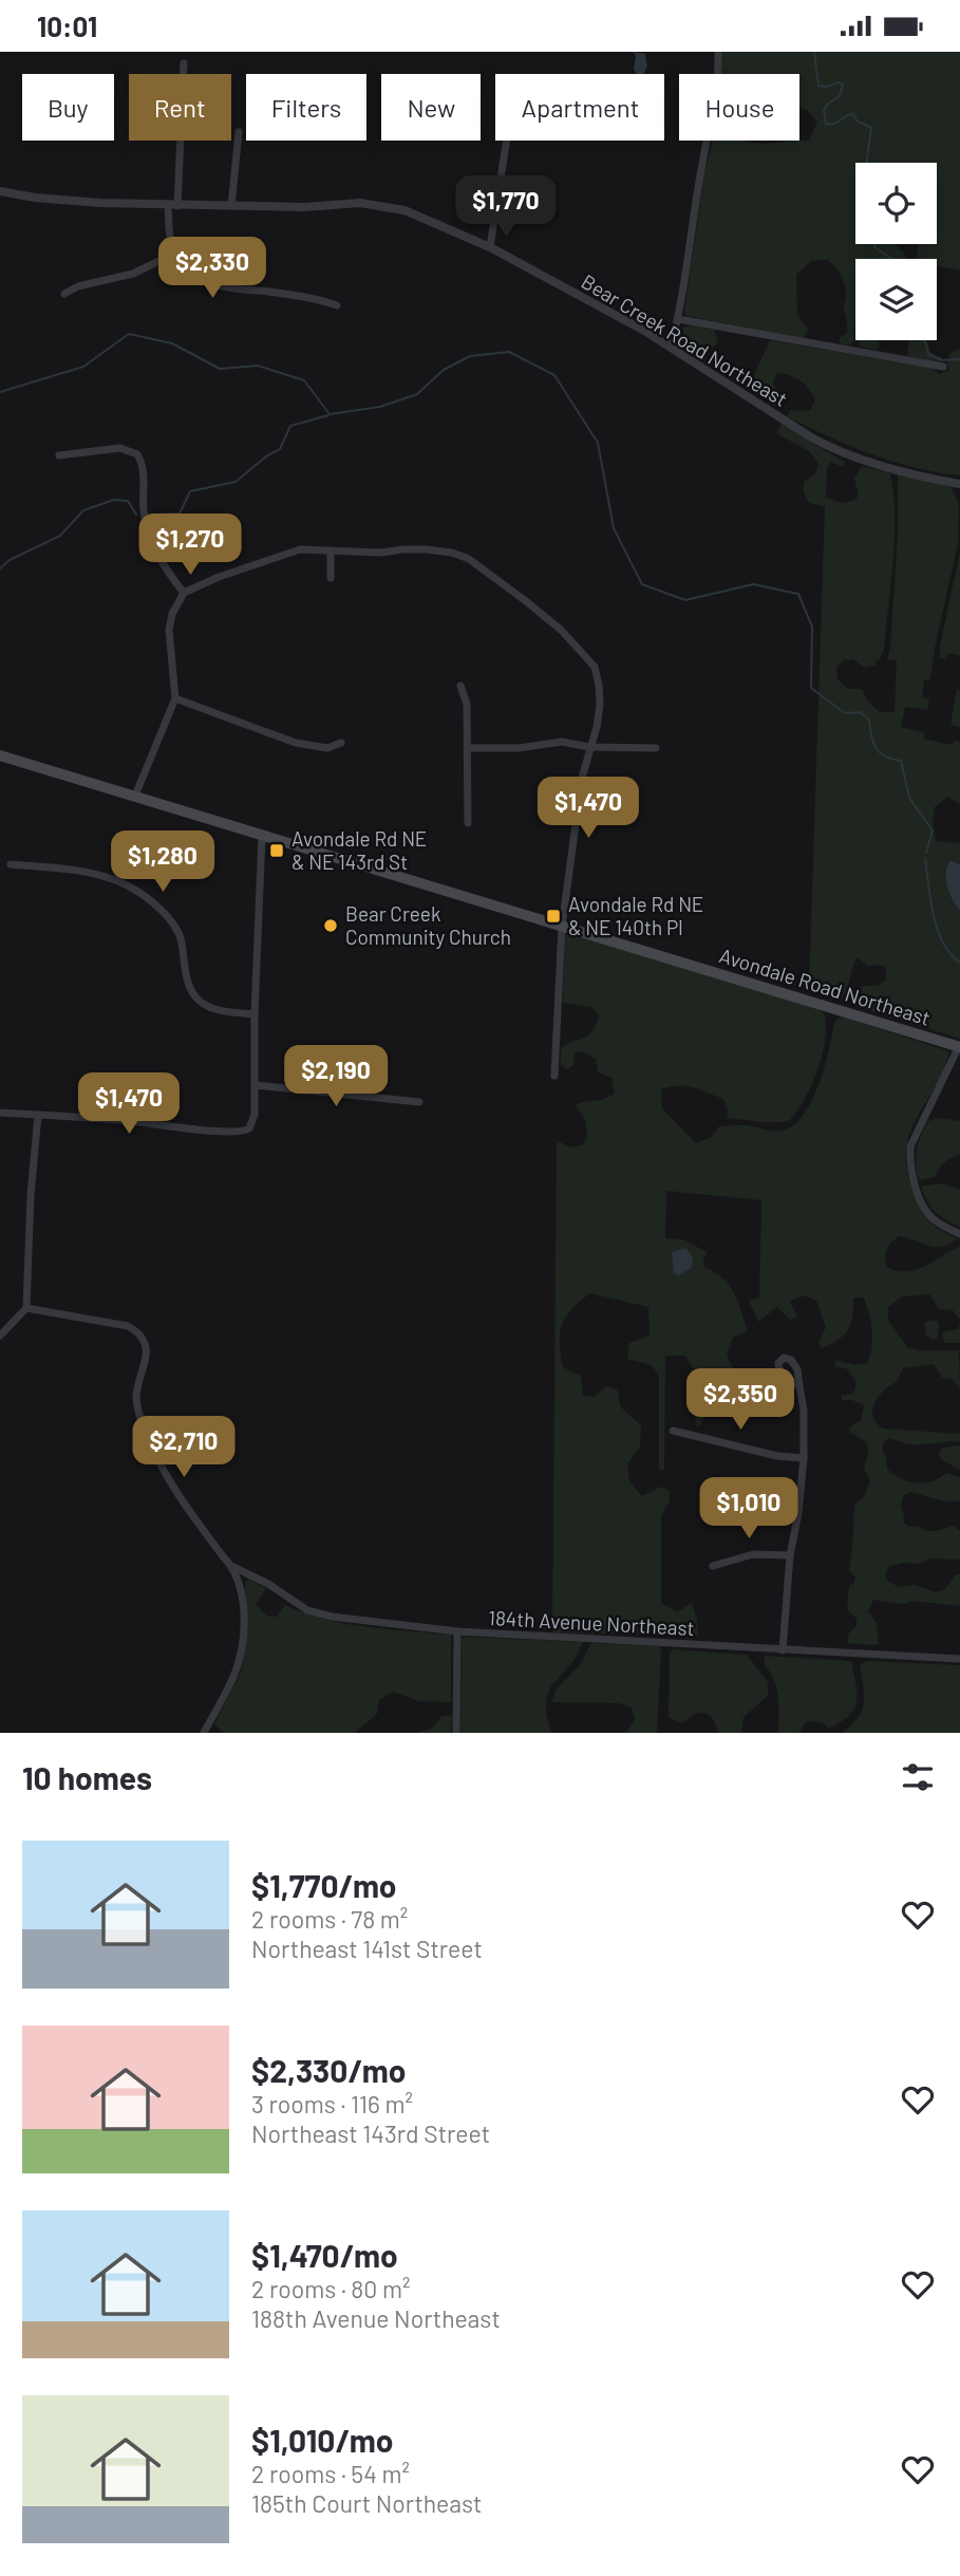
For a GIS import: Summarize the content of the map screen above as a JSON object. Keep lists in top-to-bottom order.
{
  "streets": {
    "main road": ["Avondale Road Northeast"],
    "street": ["Bear Creek Road Northeast", "184th Avenue Northeast"]
  },
  "places": {
    "transit": ["Avondale Rd NE & NE 143rd St", "Avondale Rd NE & NE 140th Pl"],
    "other": ["Bear Creek Community Church"]
  },
  "page": {
    "status": "10:01",
    "chip": [
      "Buy",
      "Rent",
      "Filters",
      "New",
      "Apartment",
      "House"
    ],
    "price": [
      "$1,770",
      "$2,330",
      "$1,270",
      "$1,470",
      "$1,280",
      "$2,190",
      "$1,470",
      "$2,350",
      "$2,710",
      "$1,010"
    ],
    "heading": "10 homes",
    "list": [
      {
        "name": "$1,770/mo",
        "note": "2 rooms · 78 m² · Northeast 141st Street"
      },
      {
        "name": "$2,330/mo",
        "note": "3 rooms · 116 m² · Northeast 143rd Street"
      },
      {
        "name": "$1,470/mo",
        "note": "2 rooms · 80 m² · 188th Avenue Northeast"
      },
      {
        "name": "$1,010/mo",
        "note": "2 rooms · 54 m² · 185th Court Northeast"
      }
    ]
  }
}
